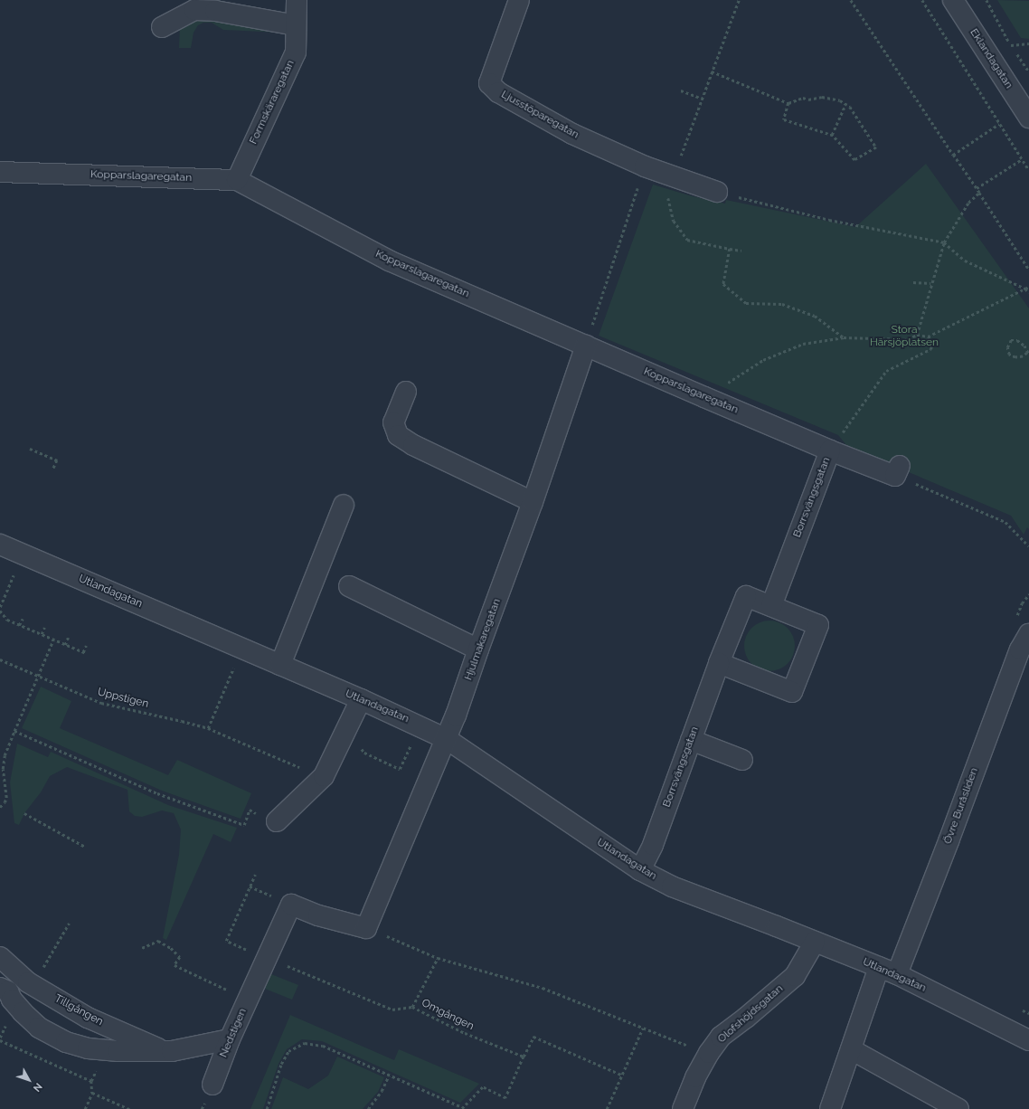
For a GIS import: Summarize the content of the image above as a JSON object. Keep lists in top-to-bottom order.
{
  "streets": {
    "street": [
      "Eklandagatan",
      "Formskäraregatan",
      "Ljusstöparegatan",
      "Kopparslagaregatan",
      "Borrsvängsgatan",
      "Utlandagatan",
      "Hjulmakaregatan",
      "Övre Buråsliden",
      "Tillgången",
      "Olofshöjdsgatan",
      "Nedstigen"
    ],
    "path": ["Uppstigen", "Omgången"]
  },
  "crossings": [
    ["Formskäraregatan", "Kopparslagaregatan"],
    ["Kopparslagaregatan", "Borrsvängsgatan"],
    ["Kopparslagaregatan", "Hjulmakaregatan"],
    ["Borrsvängsgatan", "Utlandagatan"],
    ["Utlandagatan", "Hjulmakaregatan"],
    ["Utlandagatan", "Övre Buråsliden"],
    ["Utlandagatan", "Olofshöjdsgatan"],
    ["Hjulmakaregatan", "Nedstigen"]
  ],
  "parks": ["Stora Härsjöplatsen"],
  "north": "bottom right"
}
